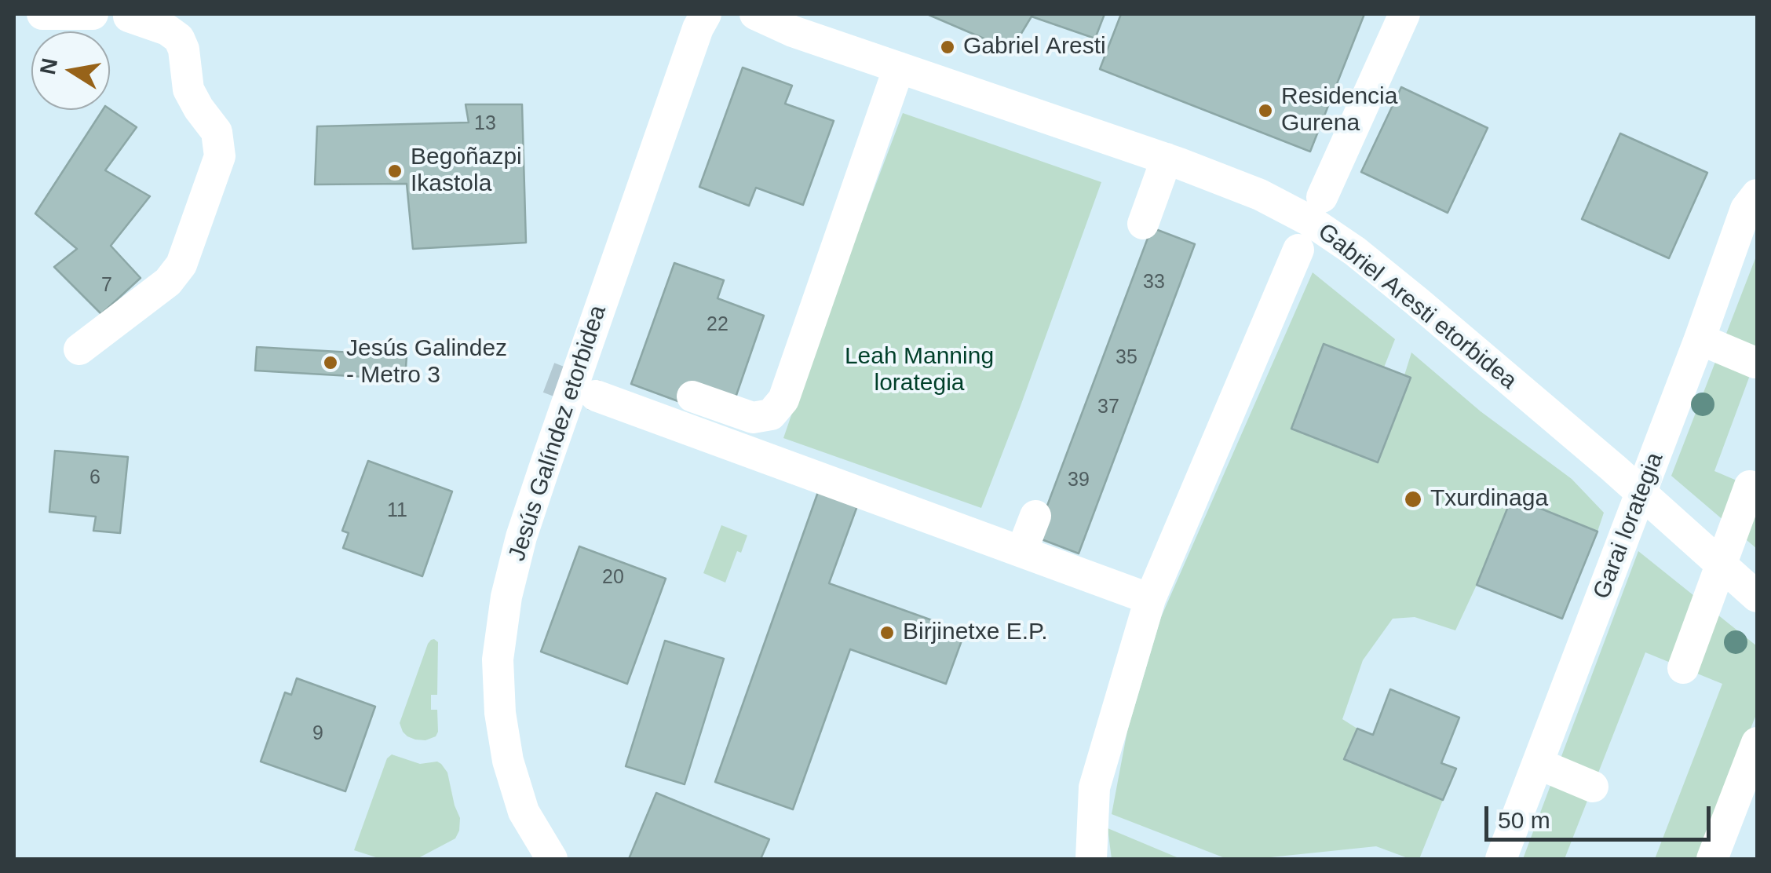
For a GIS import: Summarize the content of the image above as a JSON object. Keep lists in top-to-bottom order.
{
  "streets": {
    "street": ["Gabriel Aresti etorbidea", "Jesús Galíndez etorbidea", "Garai lorategia"]
  },
  "crossings": [
    ["Gabriel Aresti etorbidea", "Garai lorategia"]
  ],
  "parks": ["Leah Manning lorategia"],
  "places": [
    "Gabriel Aresti",
    "Residencia Gurena",
    "Begoñazpi Ikastola",
    "Jesús Galindez - Metro 3",
    "Txurdinaga",
    "Birjinetxe E.P."
  ],
  "house_numbers": [
    "13",
    "33",
    "7",
    "22",
    "35",
    "37",
    "6",
    "39",
    "11",
    "20",
    "9"
  ],
  "scale_bar": "50 m",
  "north": "left"
}
